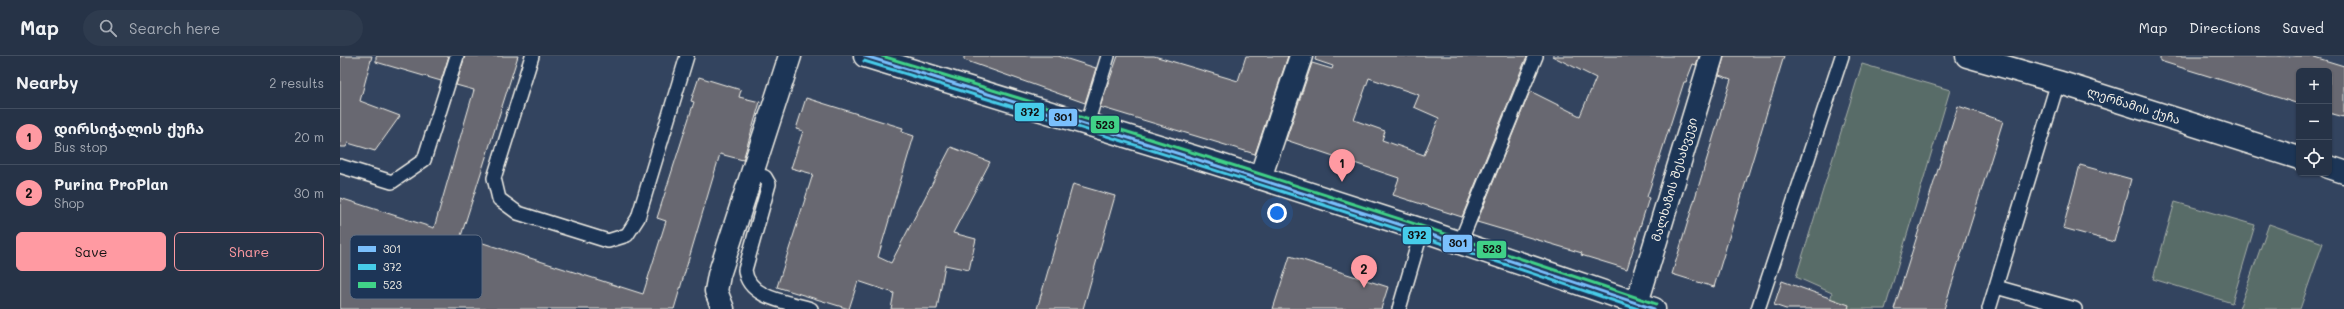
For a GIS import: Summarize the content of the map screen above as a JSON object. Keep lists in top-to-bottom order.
{
  "streets": {
    "street": ["ლერწამის ქუჩა", "მალხაზის შესახვევი"]
  },
  "lines": ["transit line 301", "transit line 523", "transit line 372"],
  "legend": ["301", "372", "523"],
  "page": {
    "header": "Map",
    "search": "Search here",
    "nav": ["Map", "Directions", "Saved"],
    "heading": ["Nearby", "2 results"],
    "map_buttons": ["+", "−"],
    "list": [
      {
        "mark": "1",
        "name": "დირსიჭალის ქუჩა",
        "note": "Bus stop",
        "value": "20 m"
      },
      {
        "mark": "2",
        "name": "Purina ProPlan",
        "note": "Shop",
        "value": "30 m"
      }
    ],
    "pins": ["1", "2"],
    "buttons": ["Save", "Share"]
  }
}
